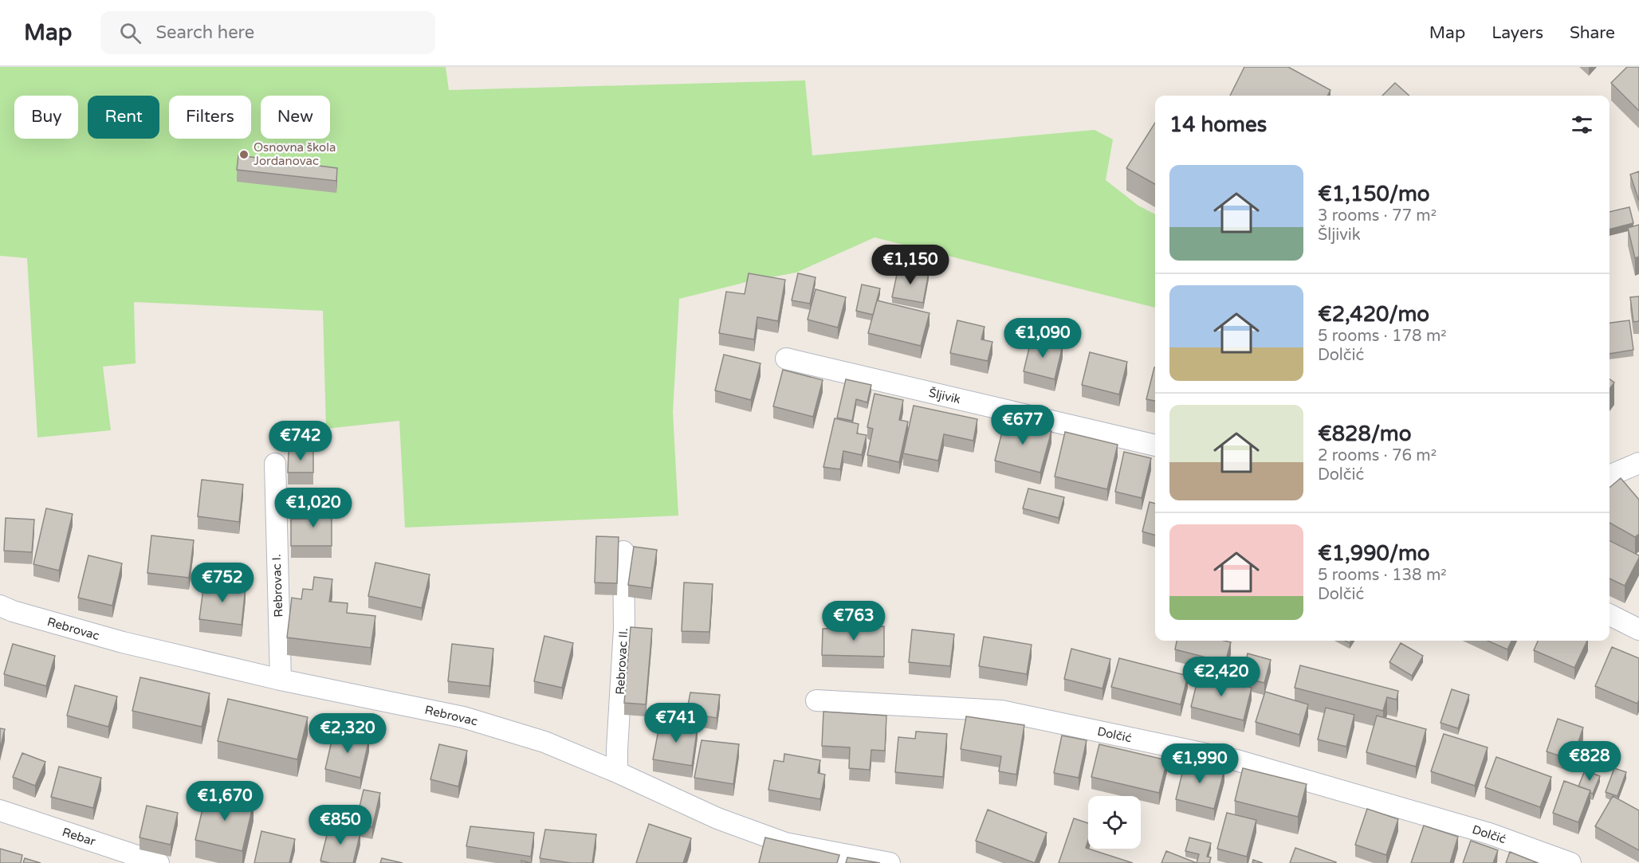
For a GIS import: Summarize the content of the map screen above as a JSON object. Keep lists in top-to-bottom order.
{
  "streets": {
    "street": [
      "Šljivik",
      "Rebrovac I.",
      "Rebrovac",
      "Rebrovac II.",
      "Dolčić",
      "Rebar"
    ]
  },
  "crossings": [
    ["Rebrovac I.", "Rebrovac"],
    ["Rebrovac", "Rebrovac II."]
  ],
  "places": ["Osnovna škola Jordanovac"],
  "page": {
    "header": "Map",
    "search": "Search here",
    "nav": ["Map", "Layers", "Share"],
    "chip": [
      "Buy",
      "Rent",
      "Filters",
      "New"
    ],
    "heading": "14 homes",
    "list": [
      {
        "name": "€1,150/mo",
        "note": "3 rooms · 77 m² · Šljivik"
      },
      {
        "name": "€2,420/mo",
        "note": "5 rooms · 178 m² · Dolčić"
      },
      {
        "name": "€828/mo",
        "note": "2 rooms · 76 m² · Dolčić"
      },
      {
        "name": "€1,990/mo",
        "note": "5 rooms · 138 m² · Dolčić"
      }
    ],
    "price": [
      "€1,150",
      "€1,090",
      "€677",
      "€742",
      "€1,020",
      "€752",
      "€763",
      "€2,420",
      "€741",
      "€2,320",
      "€828",
      "€1,990",
      "€1,670",
      "€850"
    ]
  }
}
